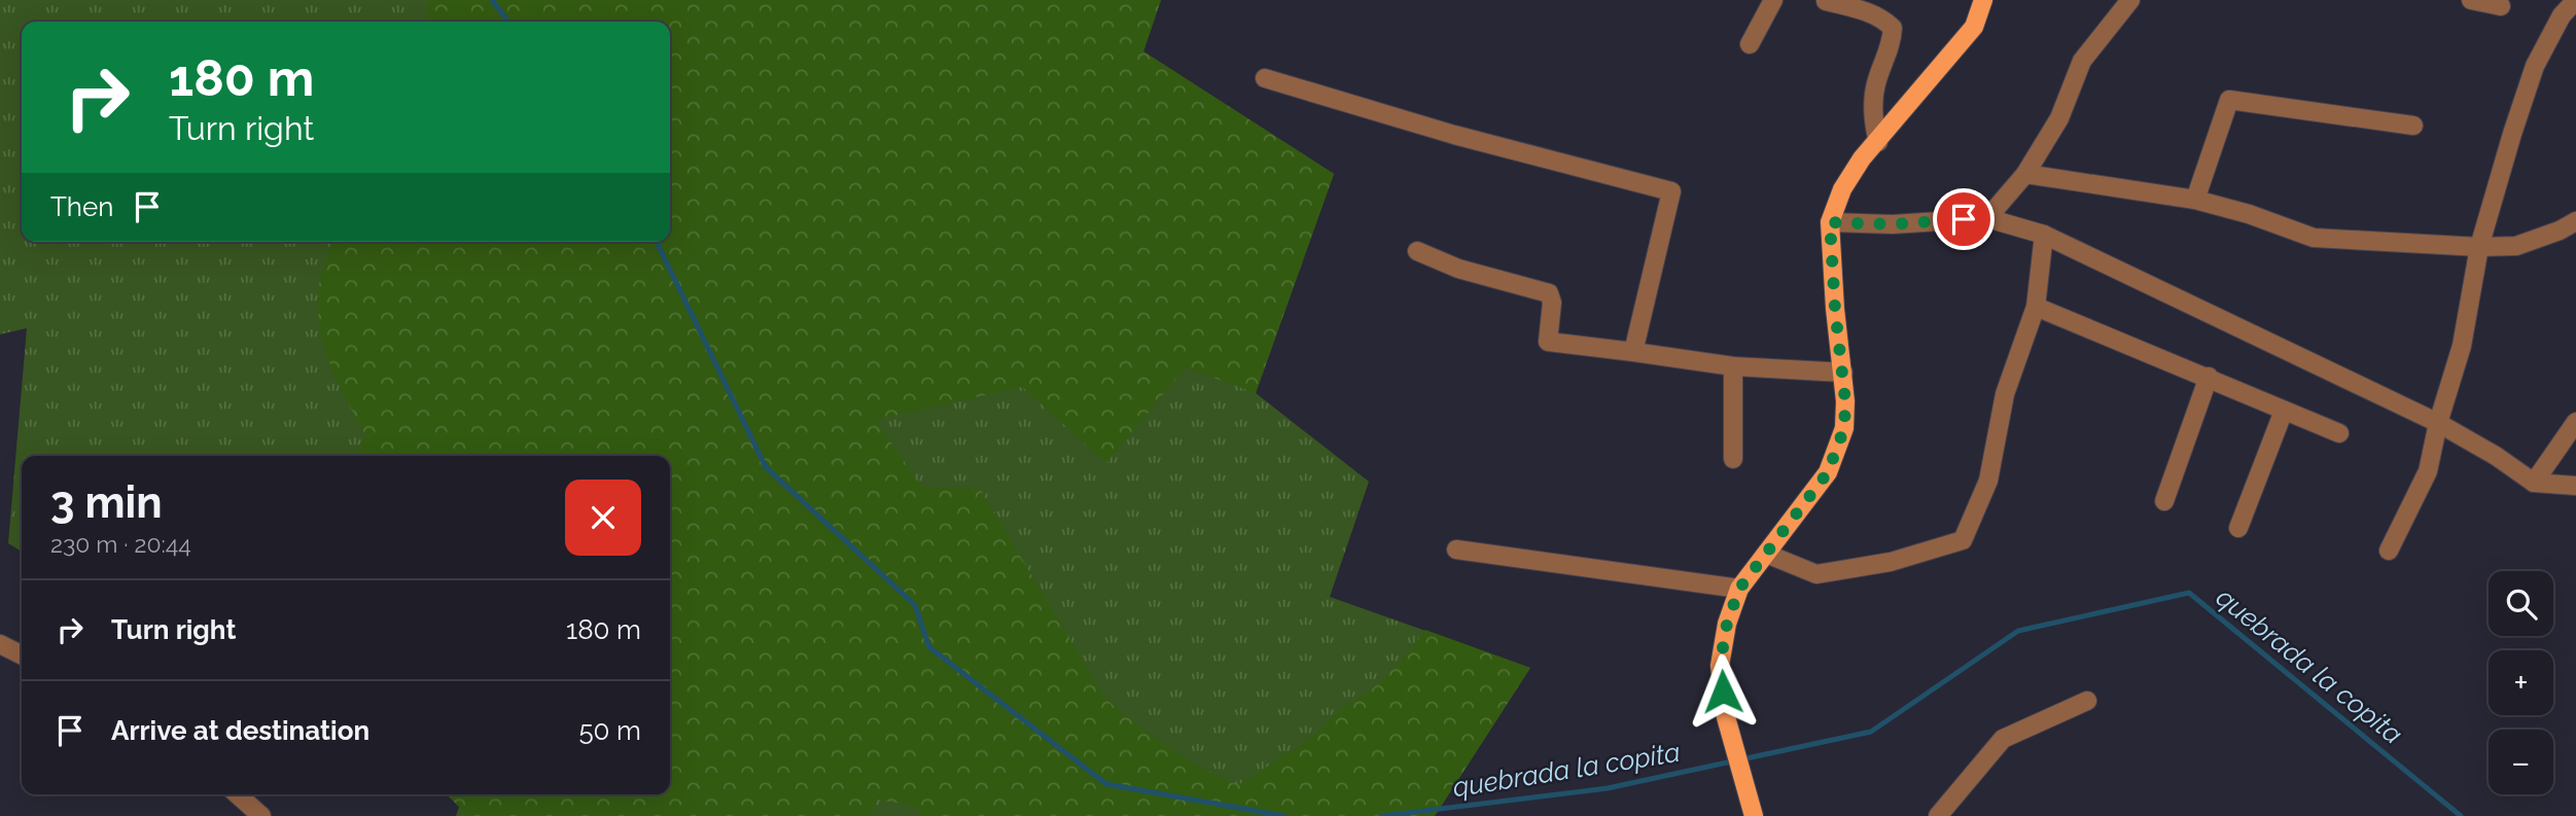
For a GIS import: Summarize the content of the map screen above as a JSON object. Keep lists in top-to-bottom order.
{
  "water": ["quebrada la copita"],
  "page": {
    "turn": ["180 m", "Turn right"],
    "then": "Then",
    "heading": ["3 min", "230 m · 20:44"],
    "map_buttons": ["+", "−"],
    "list": [
      {
        "name": "Turn right",
        "value": "180 m"
      },
      {
        "name": "Arrive at destination",
        "value": "50 m"
      }
    ]
  }
}
